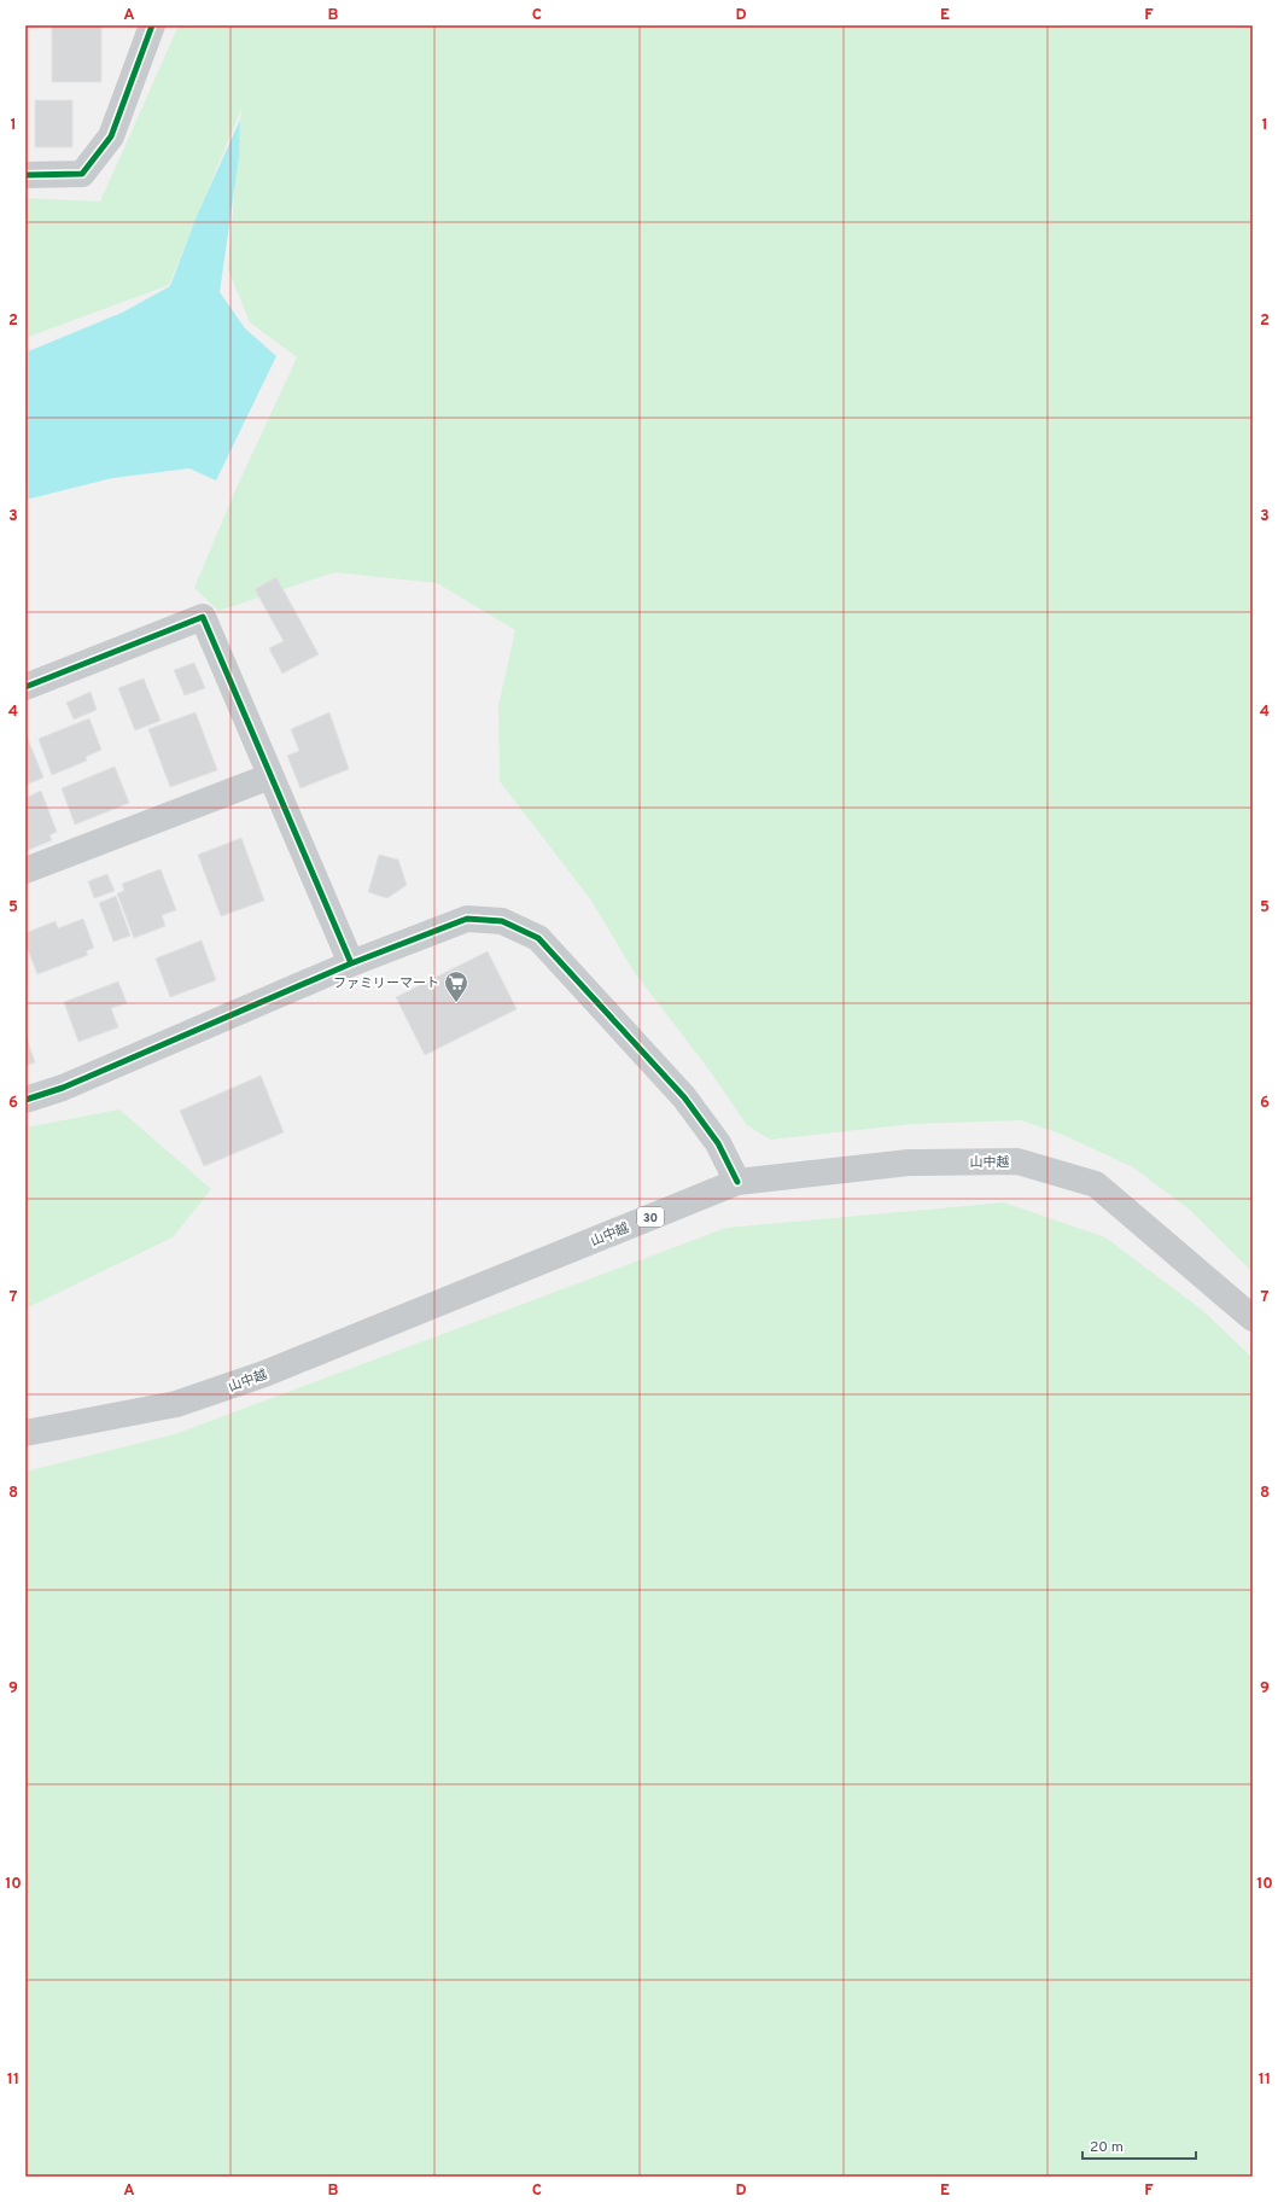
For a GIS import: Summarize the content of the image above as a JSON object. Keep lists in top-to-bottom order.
{
  "streets": {
    "main road": ["山中越", "30"]
  },
  "places": {
    "supermarket": ["ファミリーマート"]
  },
  "scale_bar": "20 m",
  "grid": {
    "columns": [
      "A",
      "B",
      "C",
      "D",
      "E",
      "F"
    ],
    "rows": [
      "1",
      "2",
      "3",
      "4",
      "5",
      "6",
      "7",
      "8",
      "9",
      "10",
      "11"
    ]
  }
}
